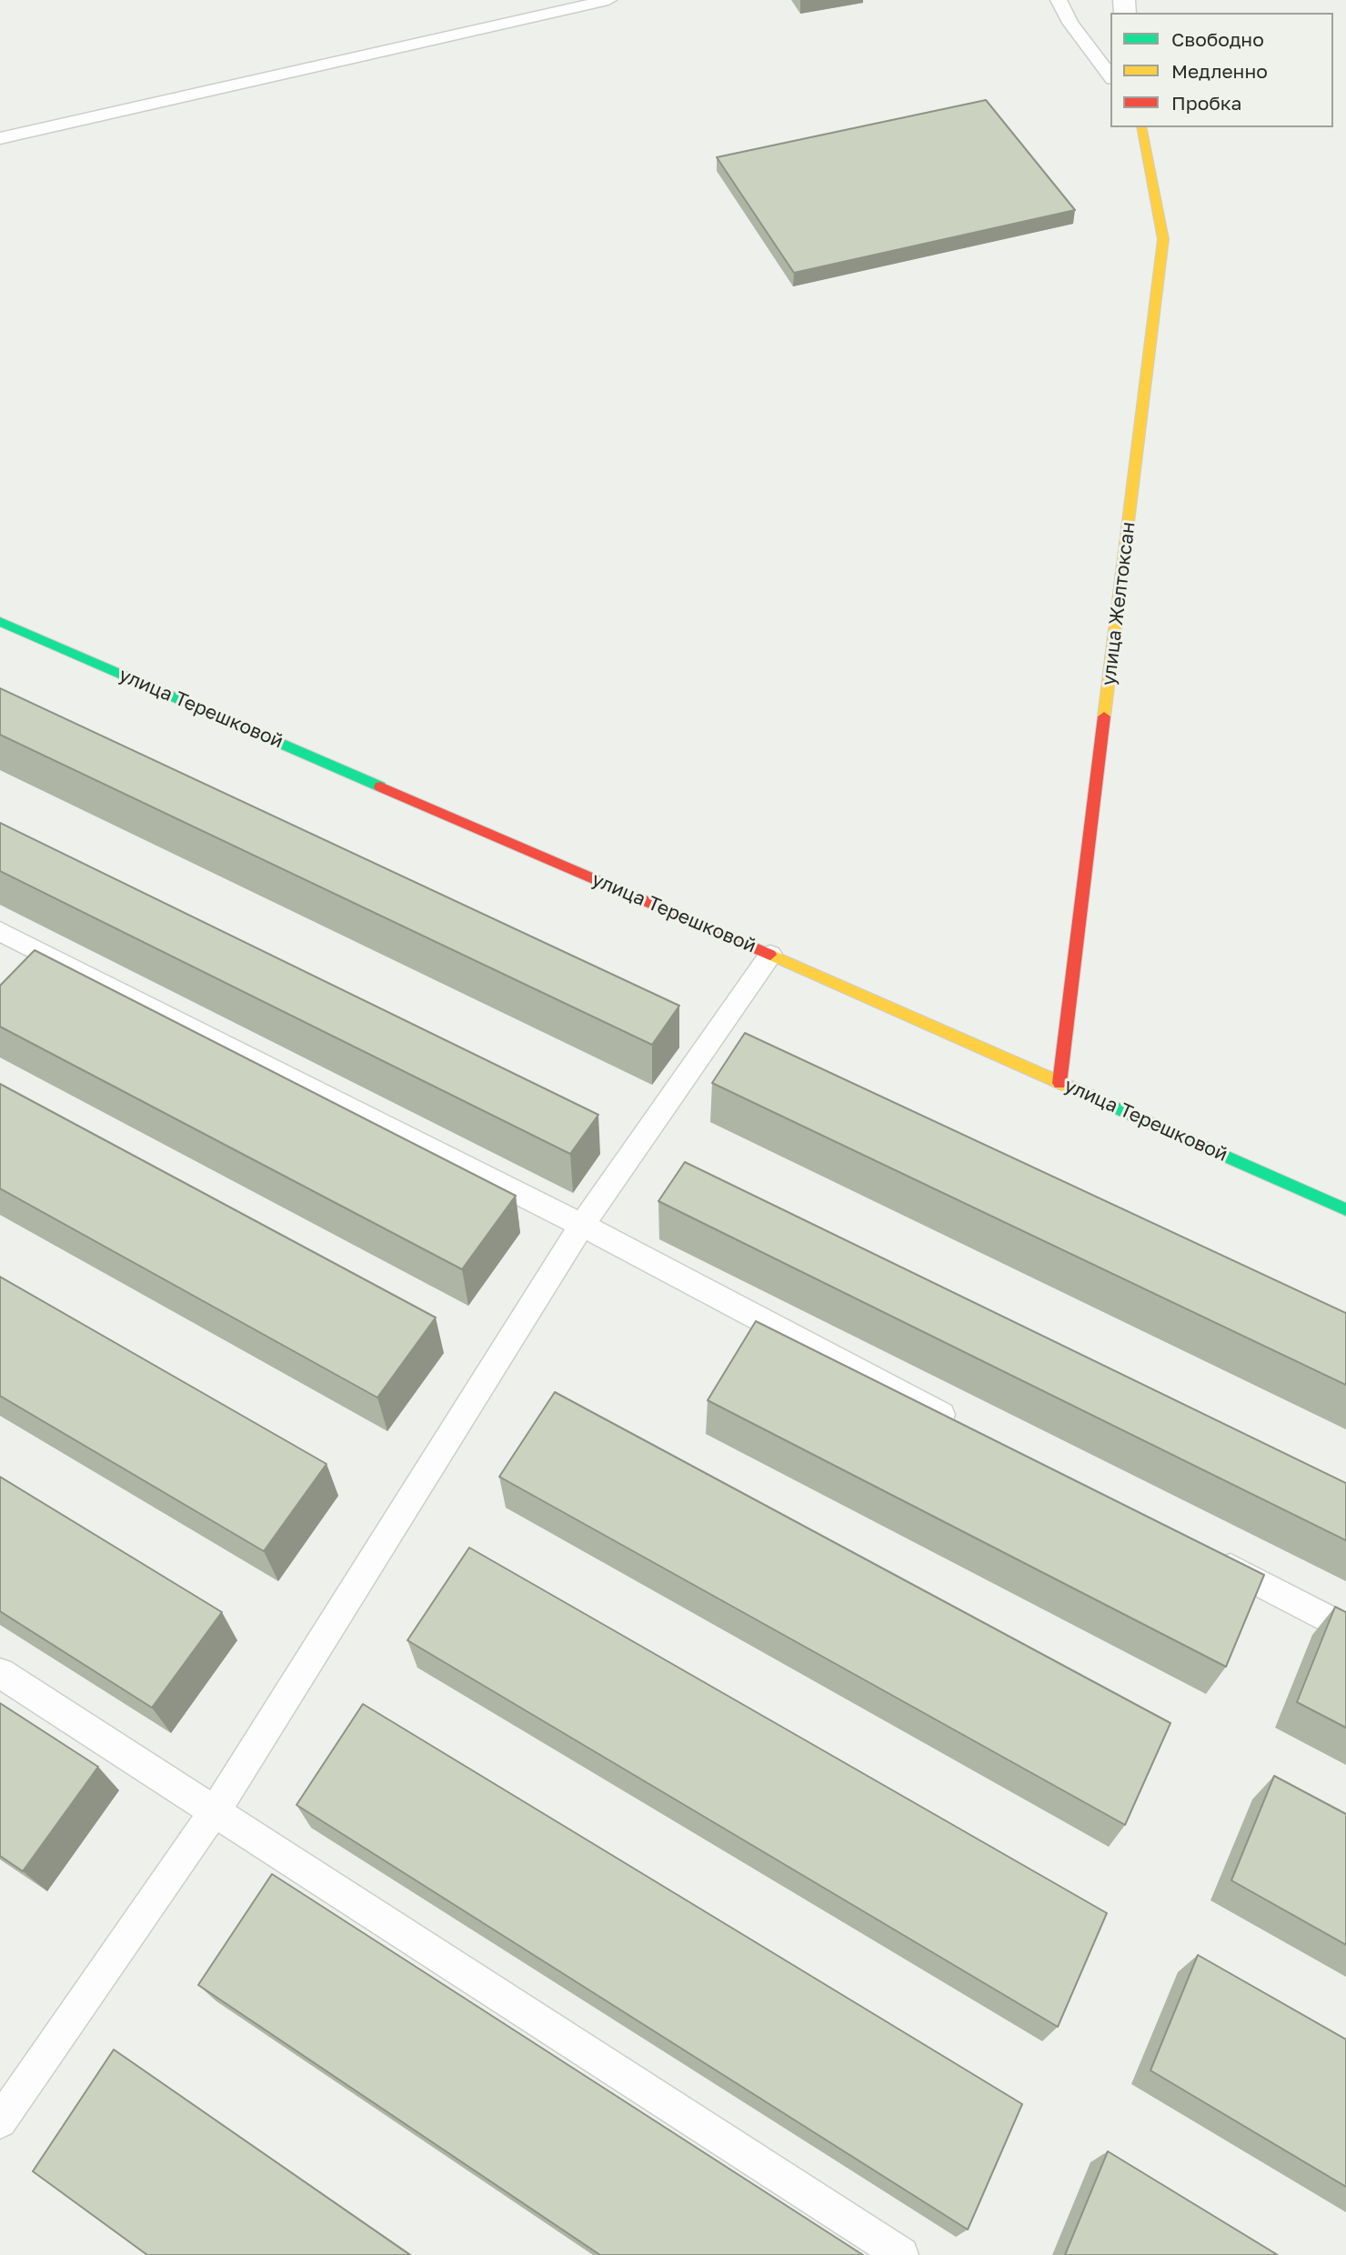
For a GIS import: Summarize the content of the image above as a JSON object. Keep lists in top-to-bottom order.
{
  "streets": {
    "street": ["улица Желтоксан", "улица Терешковой"]
  },
  "crossings": [
    ["улица Желтоксан", "улица Терешковой"]
  ],
  "legend": ["Свободно", "Медленно", "Пробка"]
}
